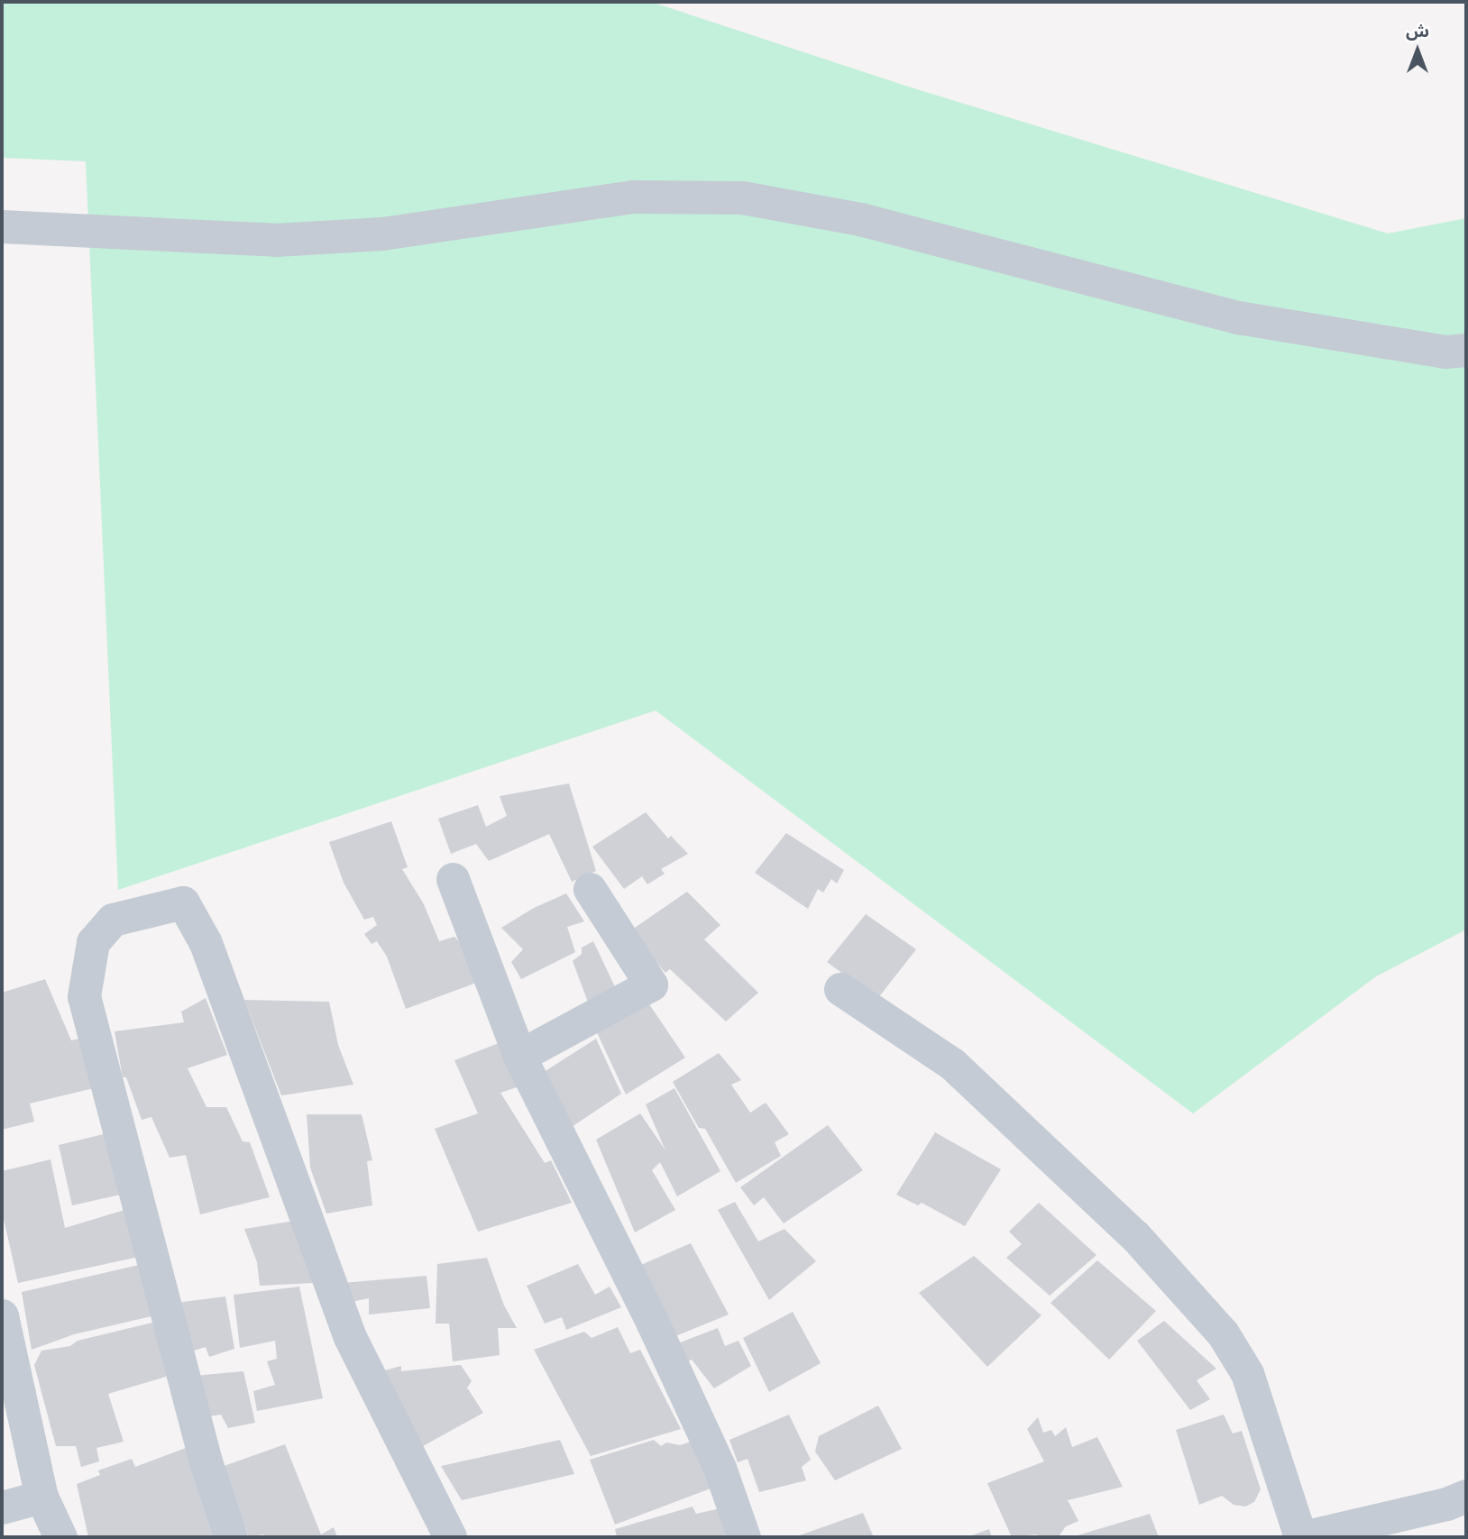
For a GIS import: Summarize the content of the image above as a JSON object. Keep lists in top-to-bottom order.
{
  "north": "top"
}
